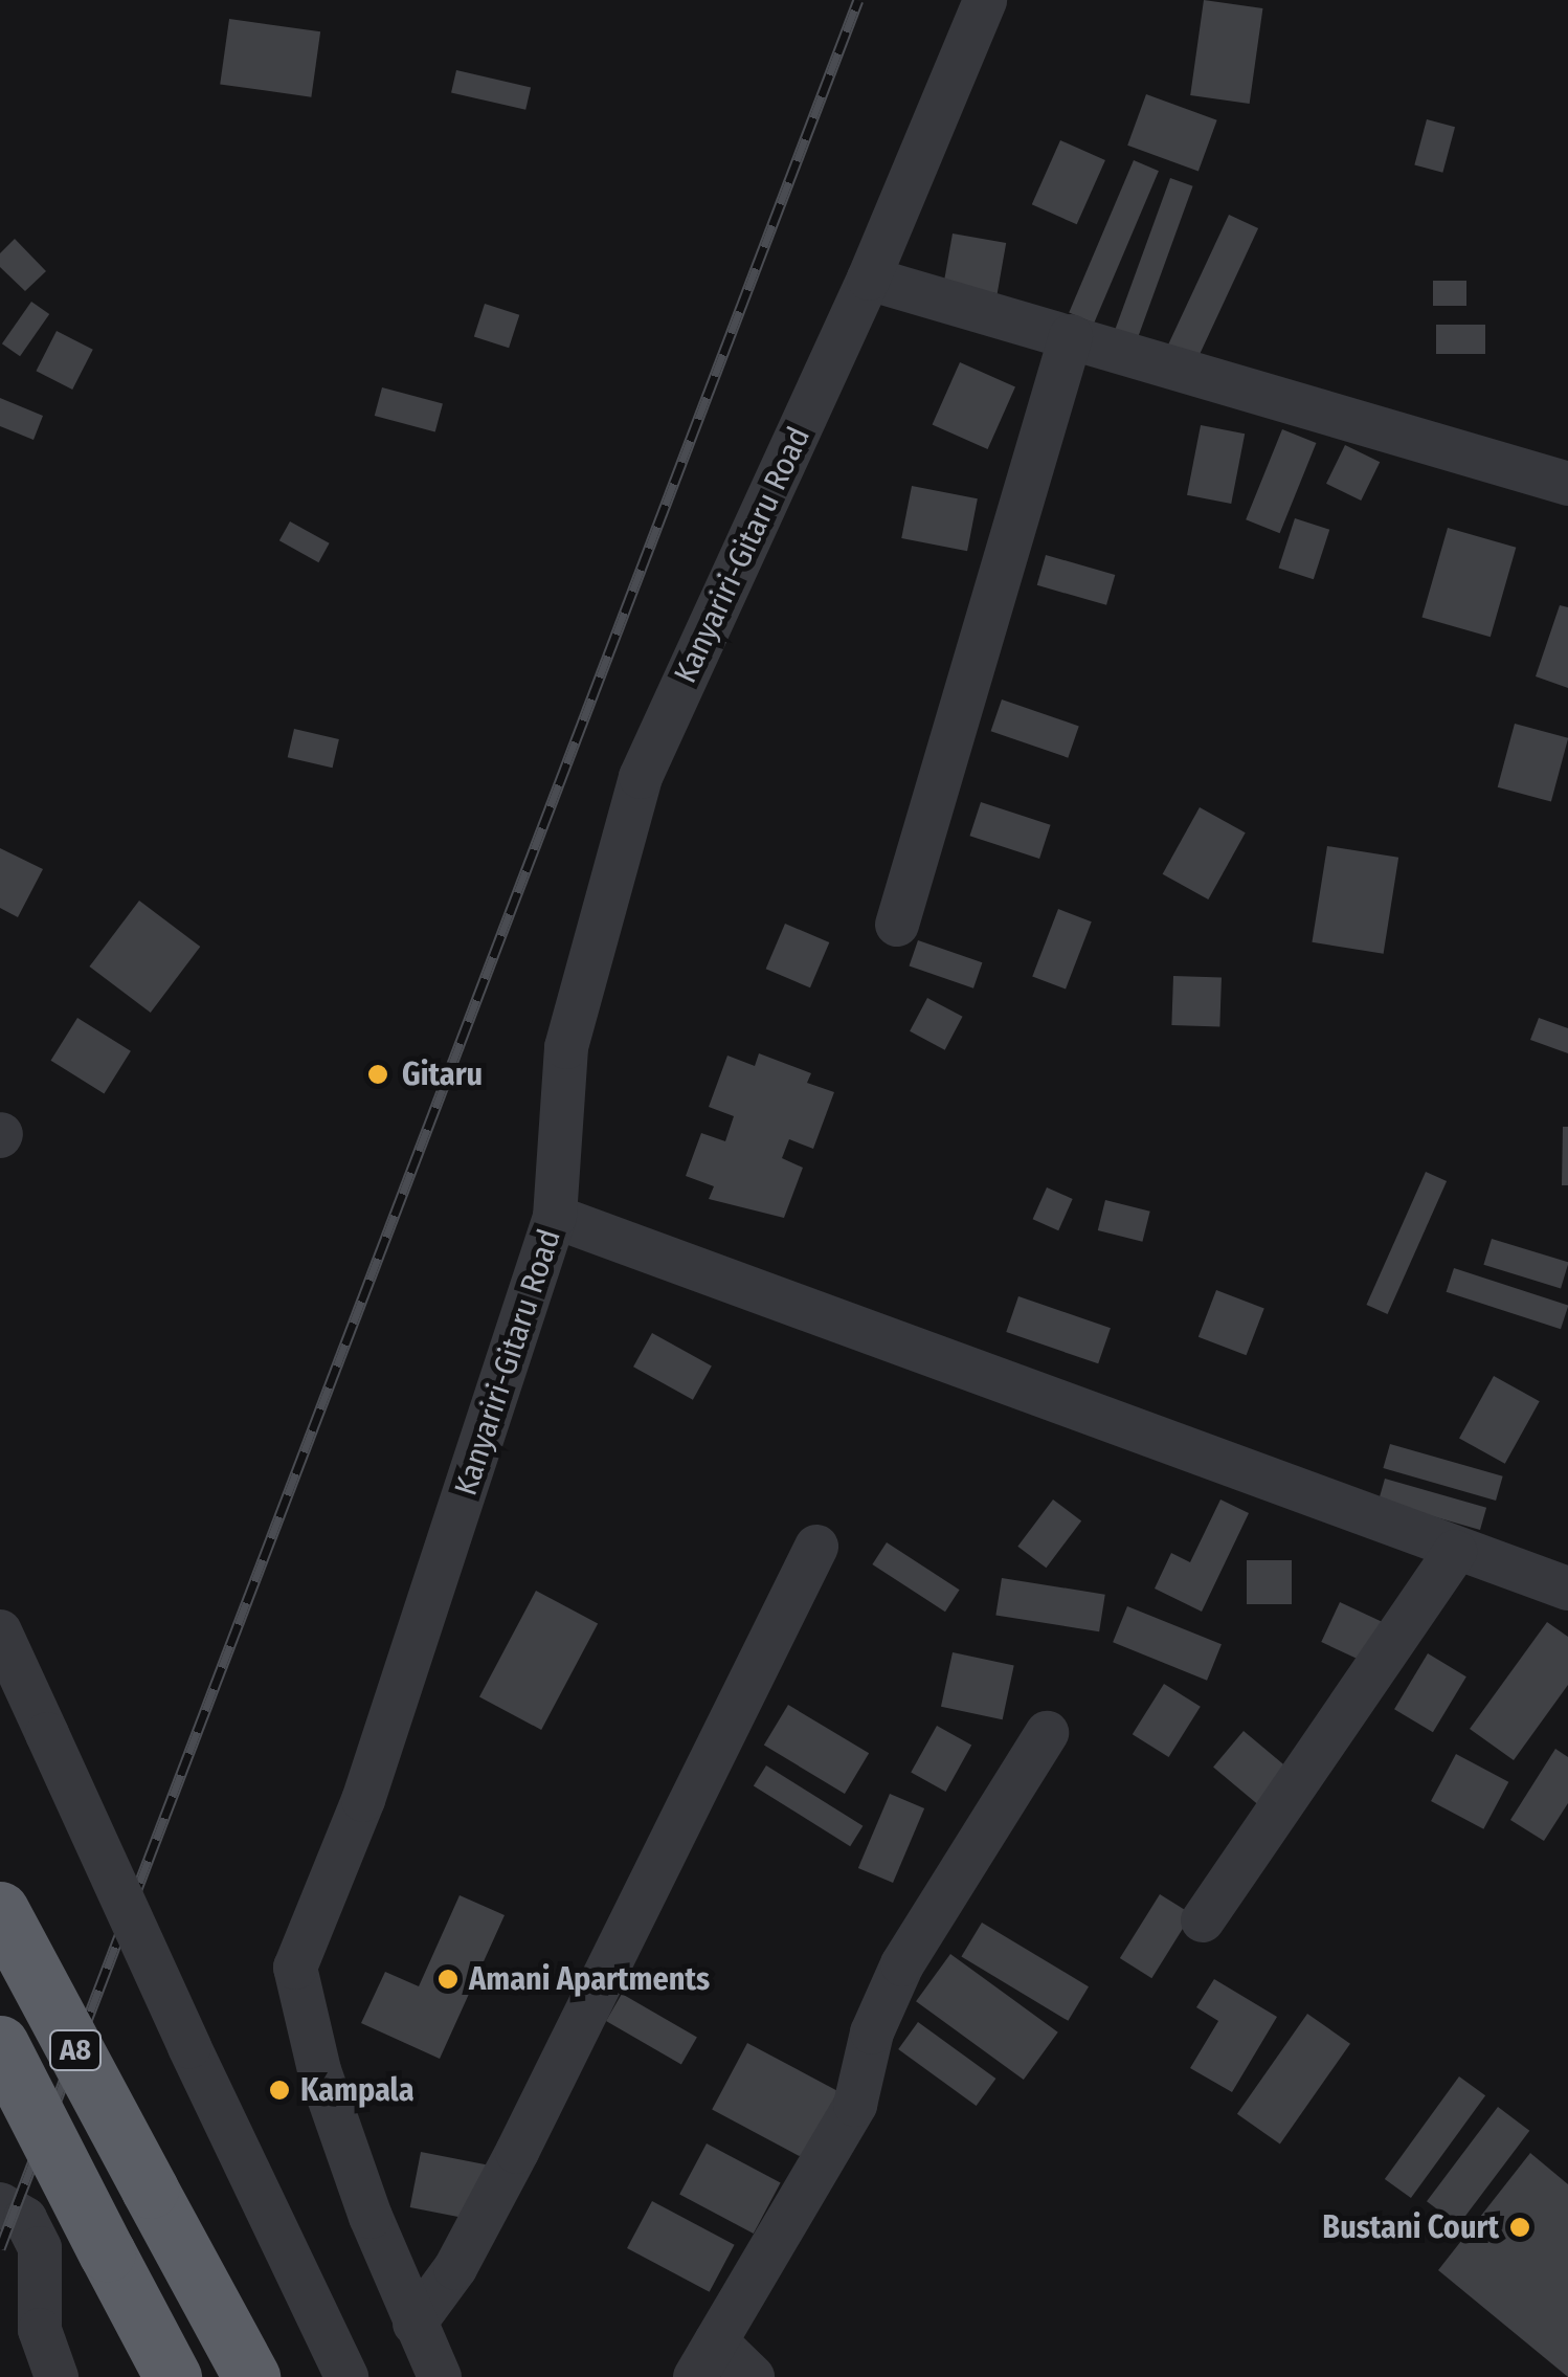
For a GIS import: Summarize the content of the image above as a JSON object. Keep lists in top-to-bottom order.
{
  "streets": {
    "highway": ["A8"],
    "street": ["Kanyariri-Gitaru Road"]
  },
  "places": [
    "Gitaru",
    "Amani Apartments",
    "Kampala",
    "Bustani Court"
  ]
}
